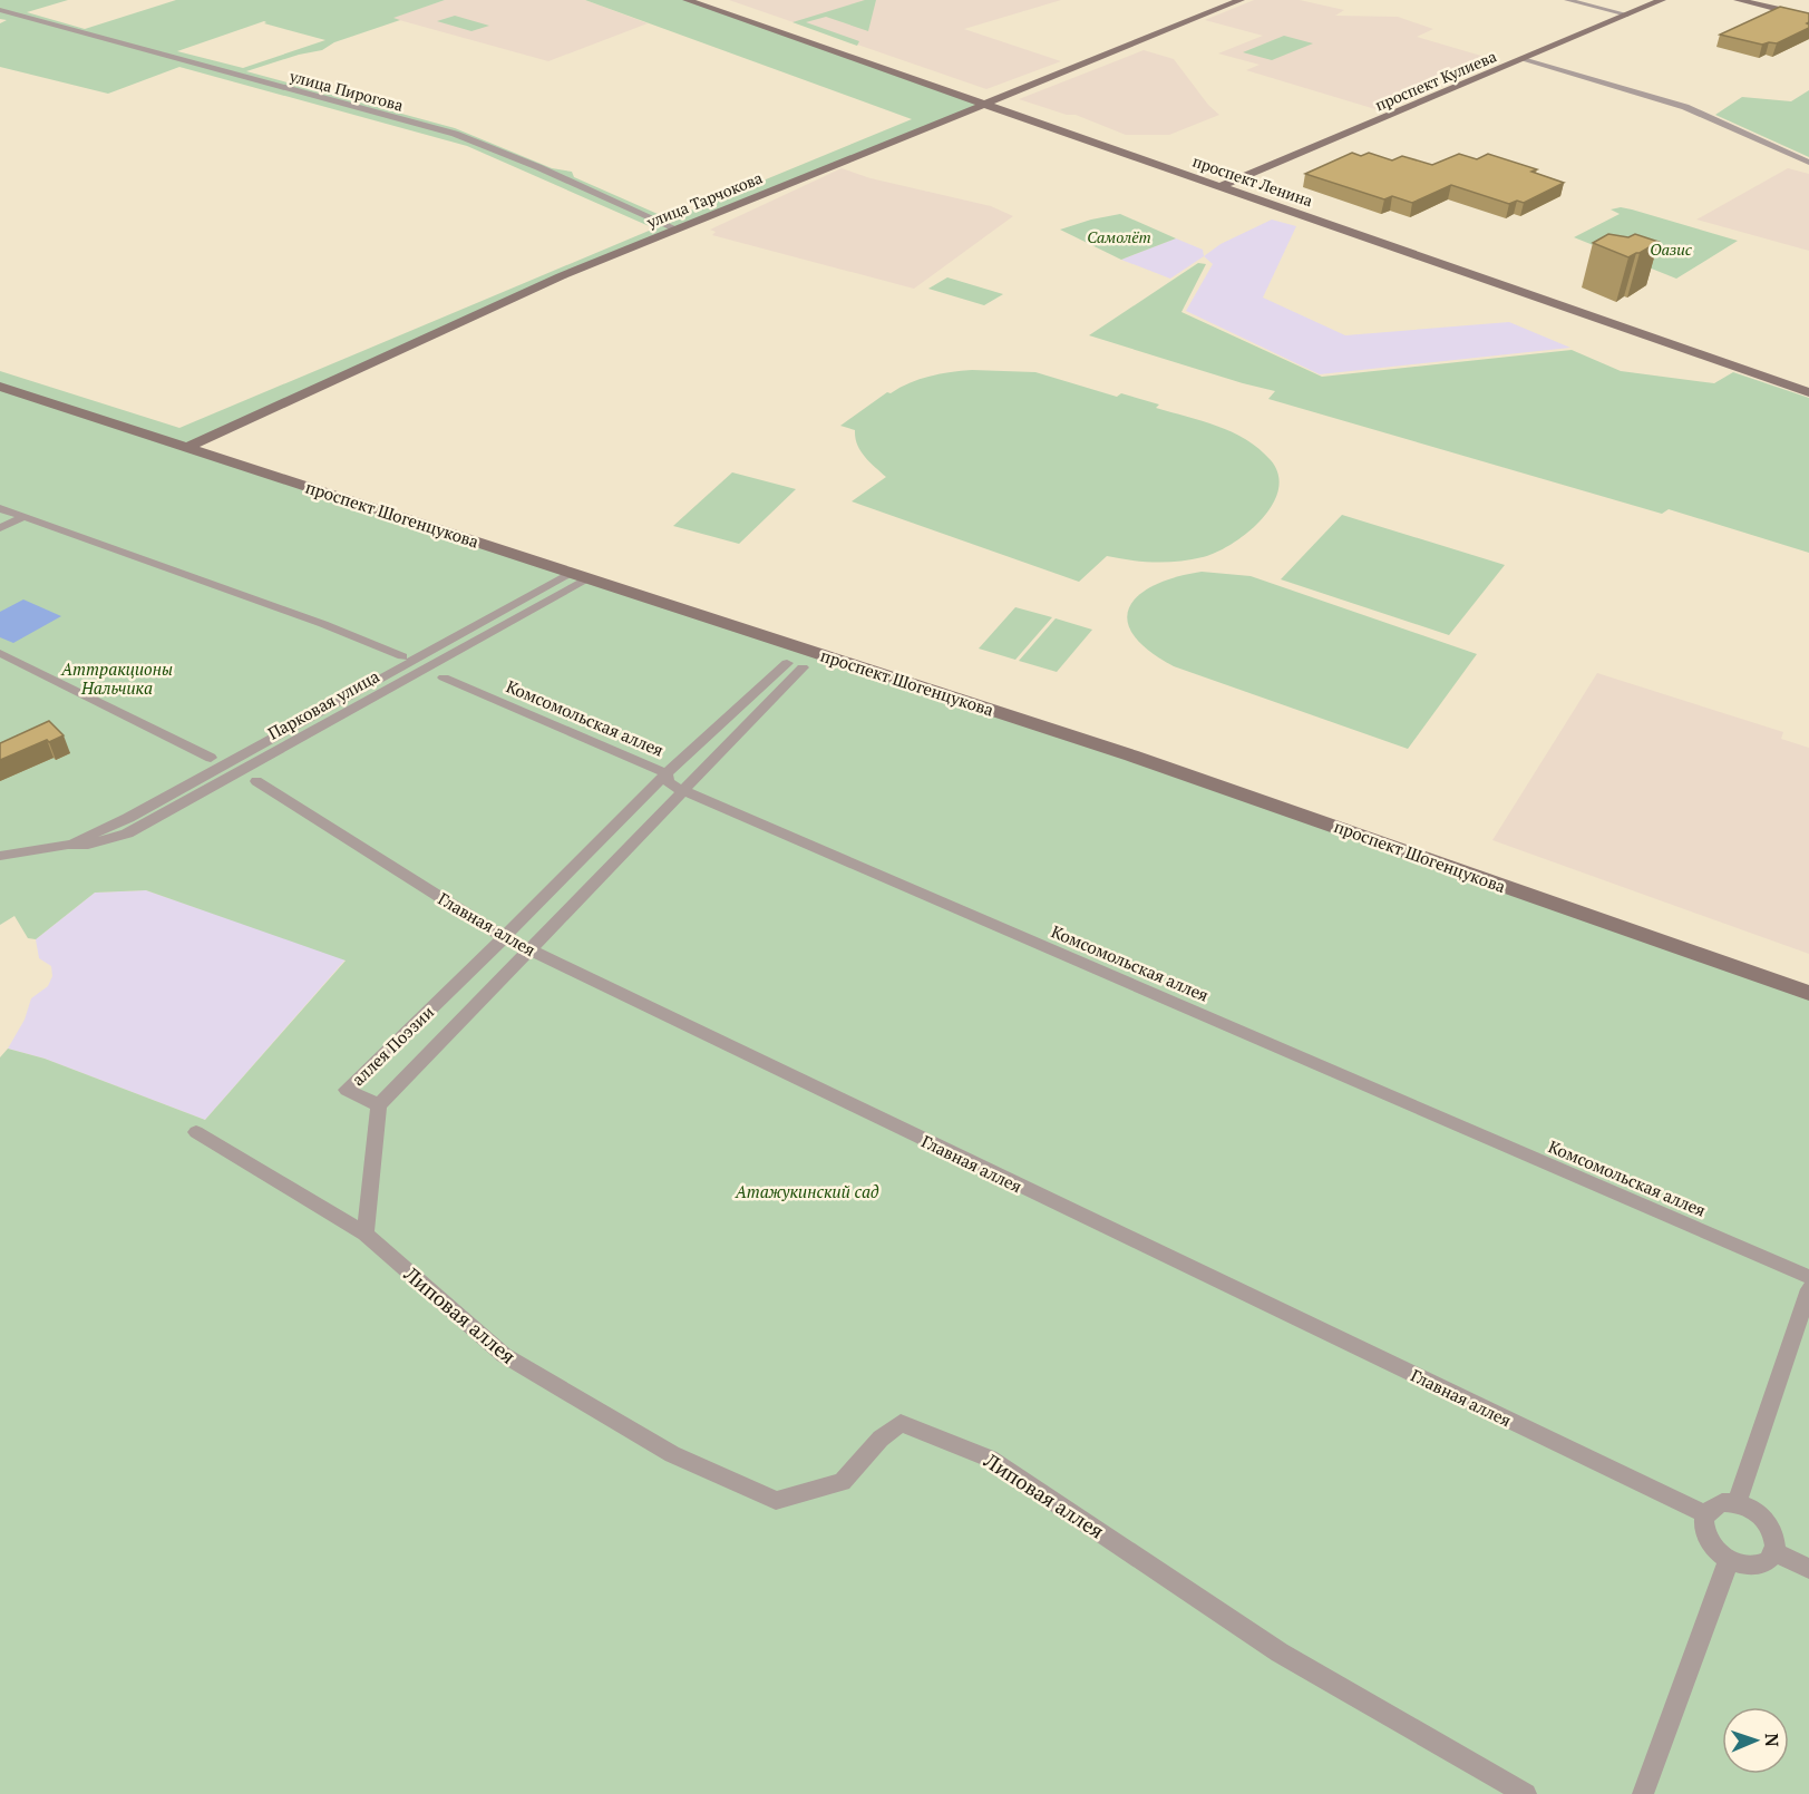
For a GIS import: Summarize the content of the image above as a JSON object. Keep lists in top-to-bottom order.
{
  "streets": {
    "street": [
      "проспект Кулиева",
      "улица Пирогова",
      "проспект Ленина",
      "улица Тарчокова",
      "проспект Шогенцукова",
      "Парковая улица",
      "Комсомольская аллея",
      "Главная аллея",
      "аллея Поэзии",
      "Липовая аллея"
    ]
  },
  "crossings": [
    ["проспект Кулиева", "проспект Ленина"],
    ["улица Пирогова", "улица Тарчокова"],
    ["проспект Ленина", "улица Тарчокова"],
    ["улица Тарчокова", "проспект Шогенцукова"],
    ["проспект Шогенцукова", "Парковая улица"],
    ["Комсомольская аллея", "аллея Поэзии"],
    ["Главная аллея", "аллея Поэзии"]
  ],
  "parks": [
    "Самолёт",
    "Оазис",
    "Аттракционы Нальчика",
    "Атажукинский сад"
  ],
  "north": "right"
}
